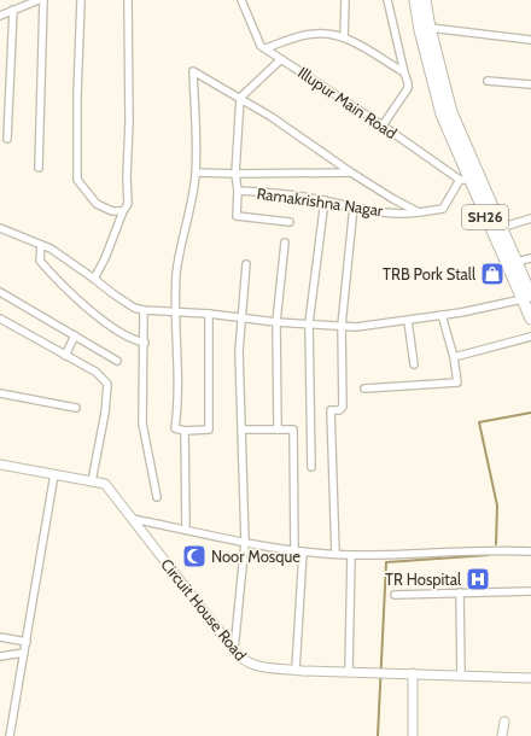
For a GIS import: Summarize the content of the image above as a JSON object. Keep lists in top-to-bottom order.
{
  "streets": {
    "main road": ["SH26"],
    "street": ["Illupur Main Road", "Ramakrishna Nagar", "Circuit House Road"]
  },
  "crossings": [
    ["Illupur Main Road", "Ramakrishna Nagar"],
    ["Illupur Main Road", "SH26"],
    ["Ramakrishna Nagar", "SH26"]
  ],
  "places": {
    "shop": ["TRB Pork Stall"],
    "mosque": ["Noor Mosque"],
    "hospital": ["TR Hospital"]
  }
}
